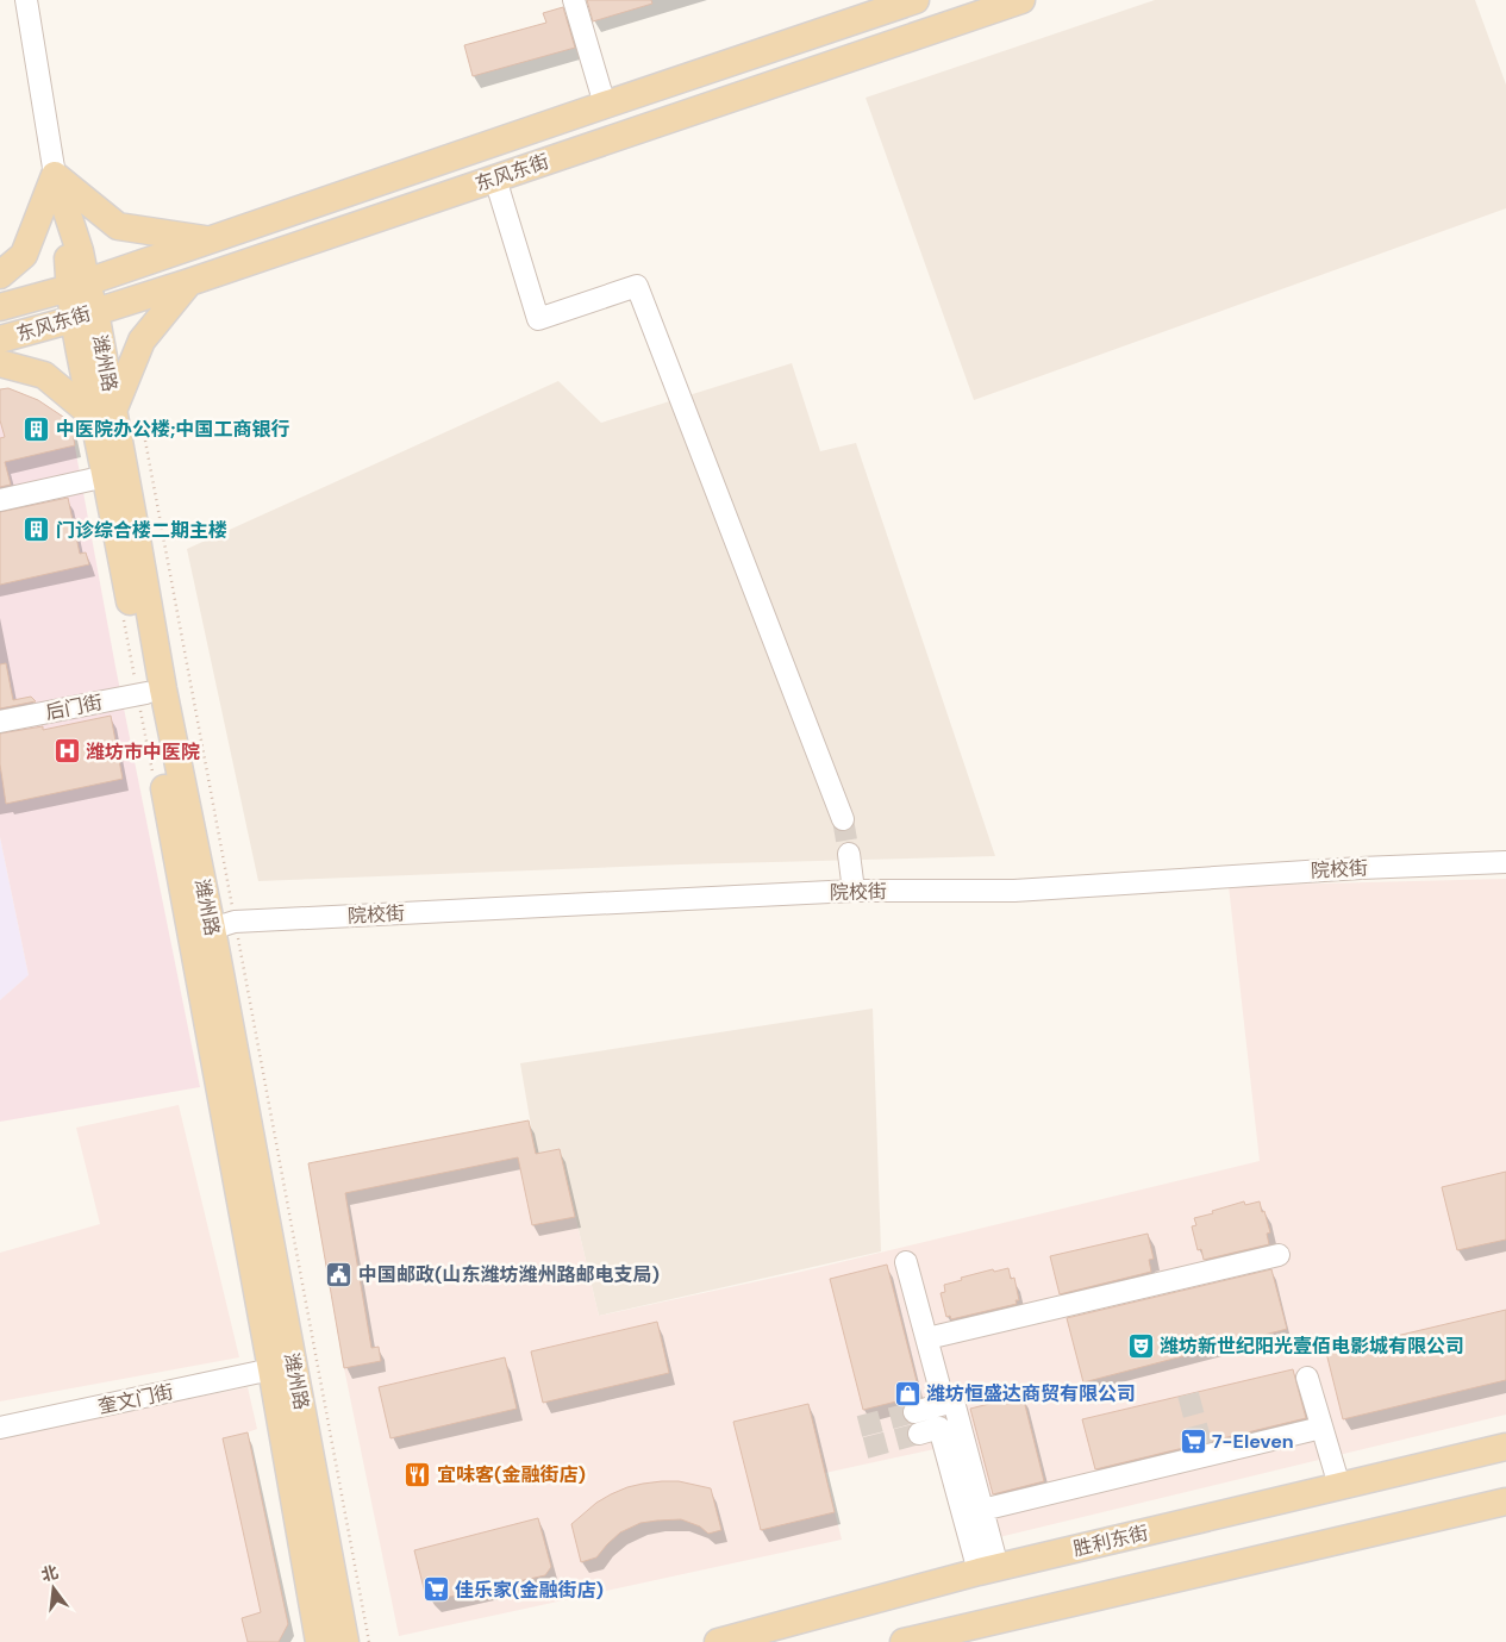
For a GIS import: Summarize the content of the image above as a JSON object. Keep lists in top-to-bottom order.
{
  "streets": {
    "main road": ["东风东街", "潍州路", "胜利东街"],
    "street": ["后门街", "院校街", "奎文门街"]
  },
  "crossings": [
    ["东风东街", "潍州路"],
    ["潍州路", "后门街"],
    ["潍州路", "院校街"],
    ["潍州路", "奎文门街"]
  ],
  "places": {
    "building": ["中医院办公楼;中国工商银行", "门诊综合楼二期主楼"],
    "hospital": ["潍坊市中医院"],
    "public building": ["中国邮政(山东潍坊潍州路邮电支局)"],
    "theatre": ["潍坊新世纪阳光壹佰电影城有限公司"],
    "shop": ["潍坊恒盛达商贸有限公司"],
    "supermarket": ["7-Eleven", "佳乐家(金融街店)"],
    "restaurant": ["宜味客(金融街店)"]
  },
  "north": "top"
}
